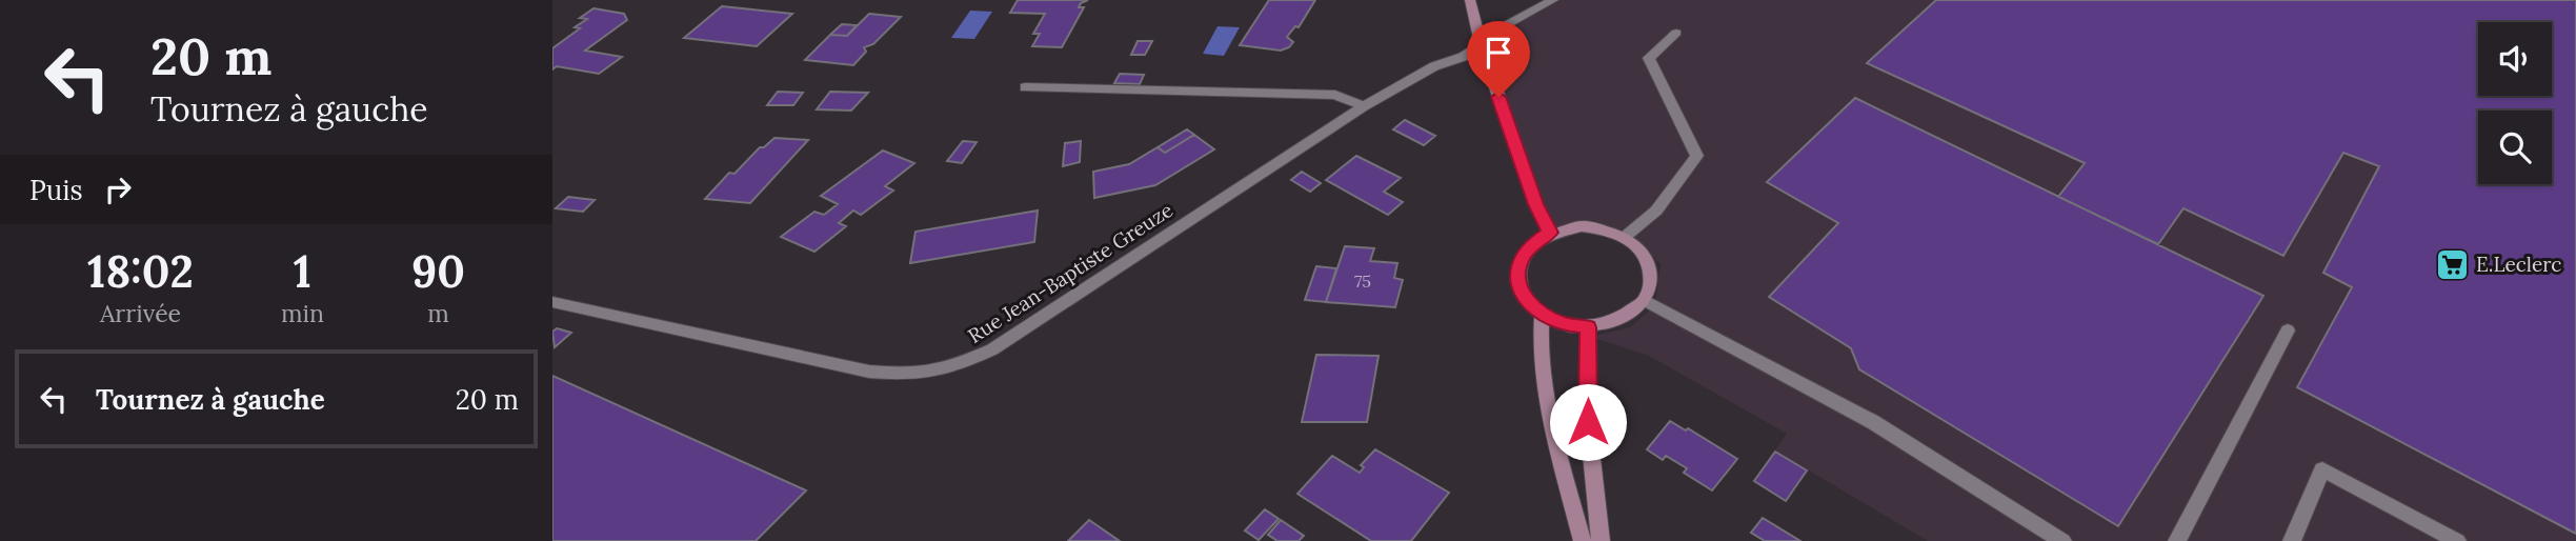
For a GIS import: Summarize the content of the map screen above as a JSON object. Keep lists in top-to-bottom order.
{
  "streets": {
    "street": ["Rue Jean-Baptiste Greuze"]
  },
  "places": {
    "supermarket": ["E.Leclerc"]
  },
  "house_numbers": ["75"],
  "page": {
    "turn": ["20 m", "Tournez à gauche"],
    "then": "Puis",
    "eta": [
      "18:02",
      "Arrivée",
      "1",
      "min",
      "90",
      "m"
    ],
    "list": [
      {
        "name": "Tournez à gauche",
        "value": "20 m"
      }
    ]
  }
}
